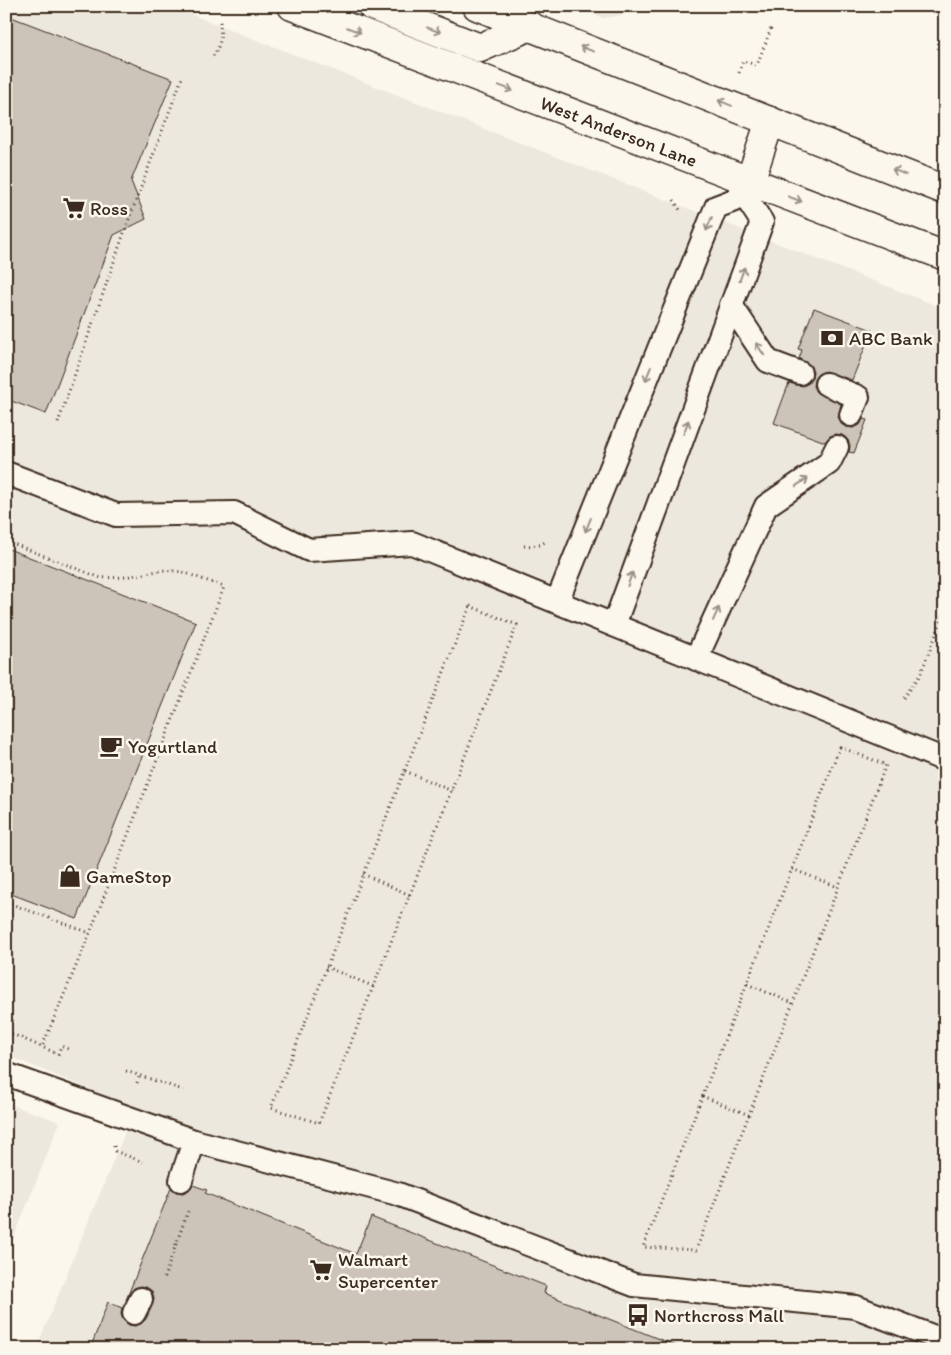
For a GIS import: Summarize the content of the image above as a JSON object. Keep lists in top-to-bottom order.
{
  "streets": {
    "main road": ["West Anderson Lane"]
  },
  "places": {
    "supermarket": ["Ross", "Walmart Supercenter"],
    "bank": ["ABC Bank"],
    "cafe": ["Yogurtland"],
    "shop": ["GameStop"],
    "bus stop": ["Northcross Mall"]
  }
}
